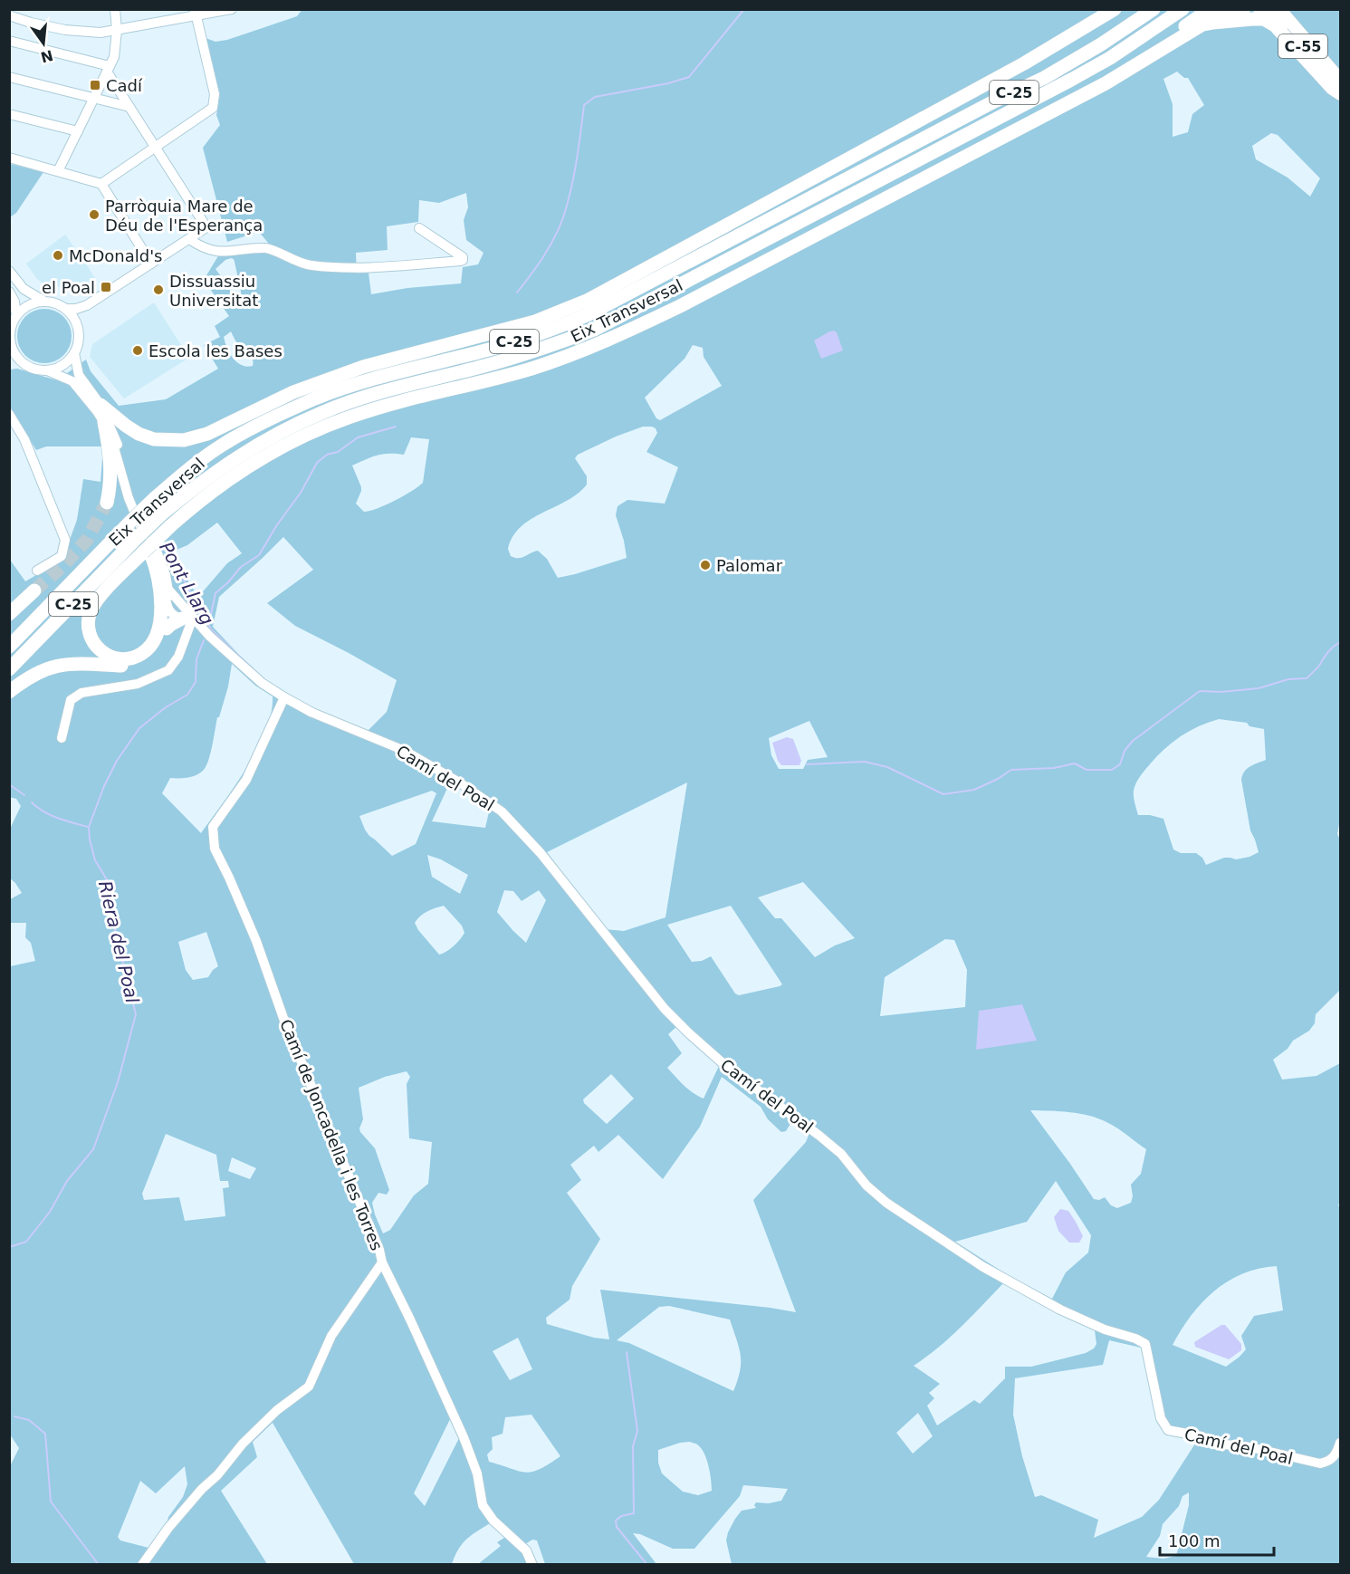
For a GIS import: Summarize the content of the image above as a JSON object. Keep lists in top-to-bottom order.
{
  "streets": {
    "highway": ["C-25", "Eix Transversal"],
    "main road": ["C-55"],
    "street": ["Camí del Poal", "Camí de Joncadella i les Torres"]
  },
  "crossings": [
    ["Camí del Poal", "Camí de Joncadella i les Torres"]
  ],
  "water": ["Pont Llarg", "Riera del Poal"],
  "places": {
    "transit": ["Cadí", "el Poal"],
    "other": [
      "Parròquia Mare de Déu de l'Esperança",
      "McDonald's",
      "Dissuassiu Universitat",
      "Escola les Bases",
      "Palomar"
    ]
  },
  "scale_bar": "100 m",
  "north": "bottom"
}
